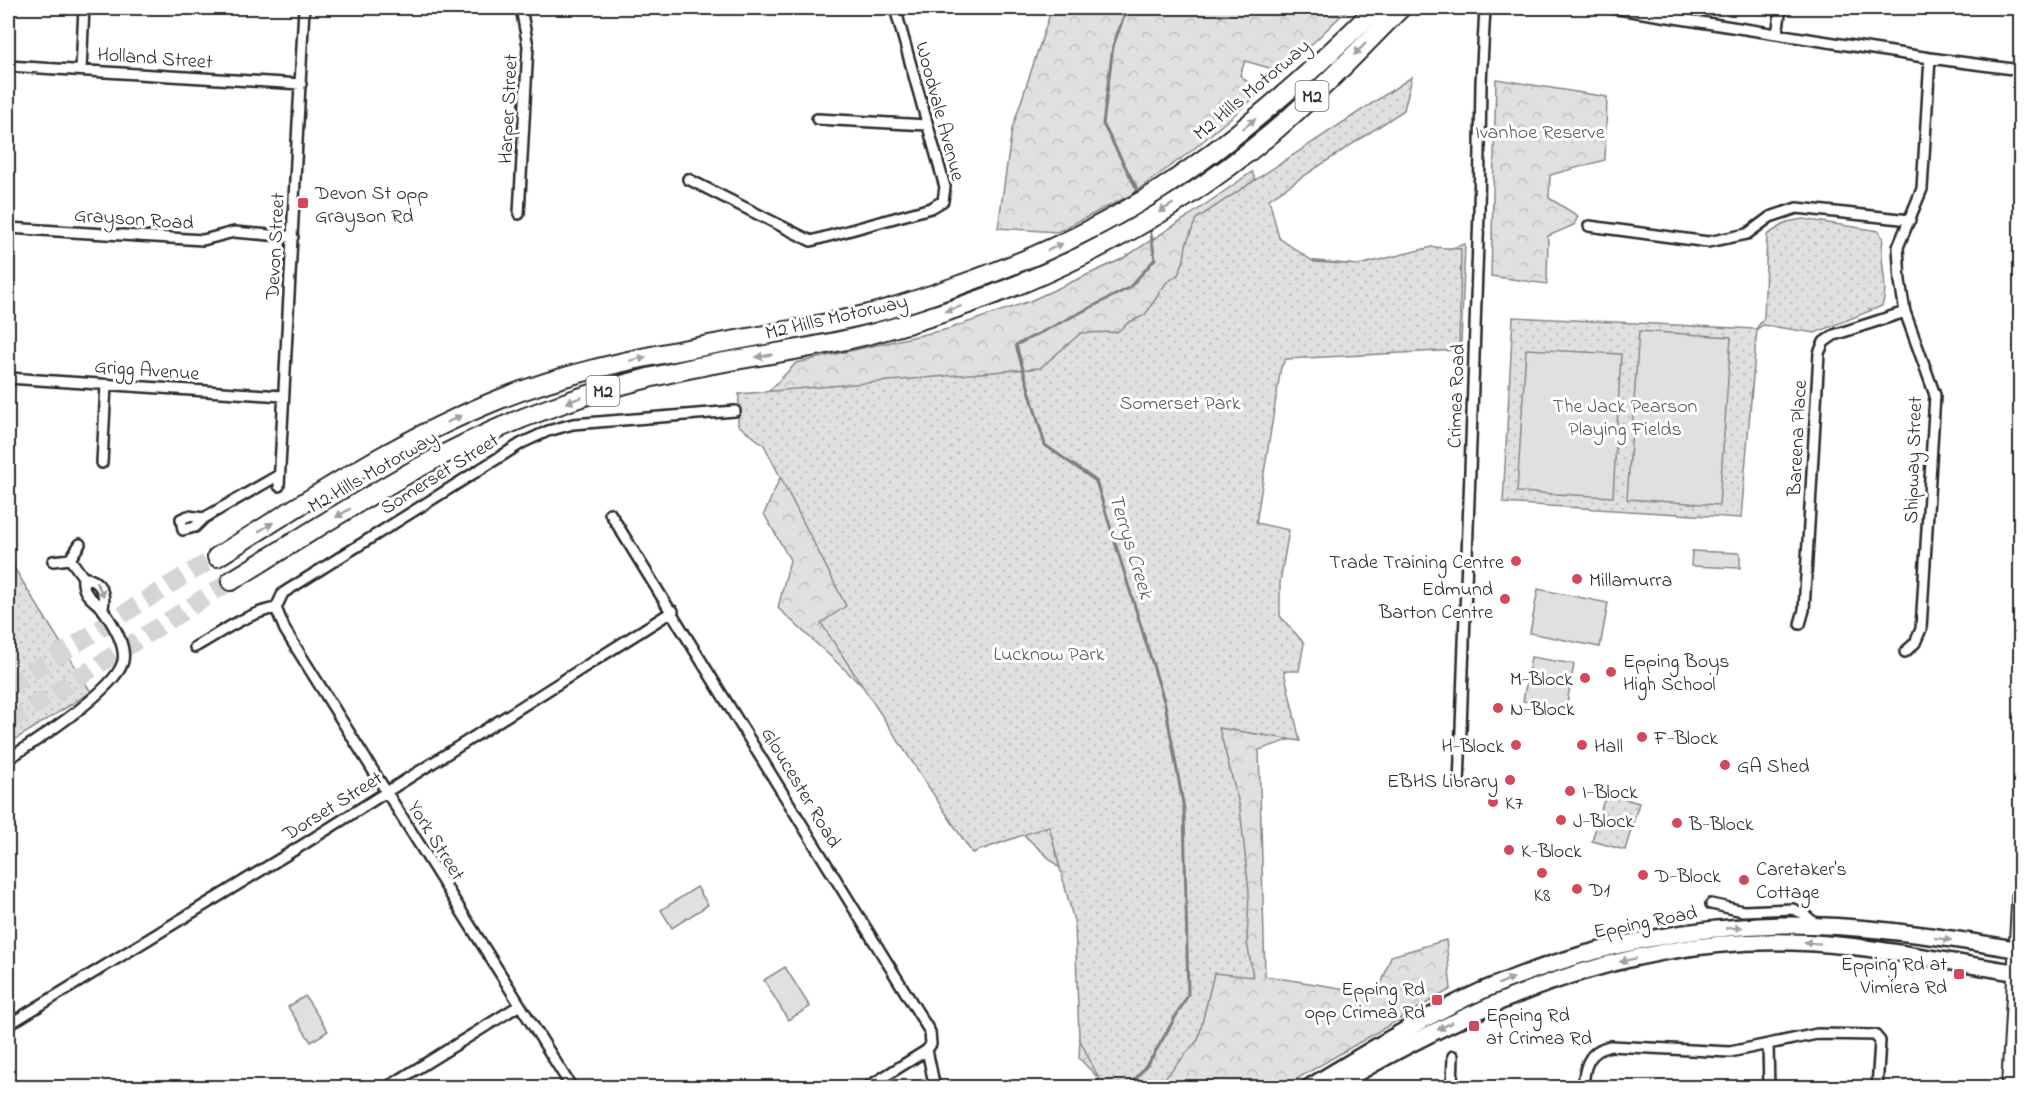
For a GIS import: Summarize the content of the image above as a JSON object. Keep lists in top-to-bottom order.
{
  "streets": {
    "highway": ["M2 Hills Motorway", "M2"],
    "main road": ["Epping Road"],
    "street": [
      "Holland Street",
      "Harper Street",
      "Woodvale Avenue",
      "Grayson Road",
      "Devon Street",
      "Grigg Avenue",
      "Crimea Road",
      "Bareena Place",
      "Shipway Street",
      "Somerset Street",
      "Gloucester Road",
      "Dorset Street",
      "York Street"
    ]
  },
  "crossings": [
    ["Holland Street", "Devon Street"],
    ["Grayson Road", "Devon Street"],
    ["Devon Street", "Grigg Avenue"],
    ["Bareena Place", "Shipway Street"],
    ["Somerset Street", "York Street"],
    ["Gloucester Road", "Dorset Street"],
    ["Dorset Street", "York Street"]
  ],
  "water": ["Terrys Creek"],
  "parks": [
    "Ivanhoe Reserve",
    "Somerset Park",
    "The Jack Pearson Playing Fields",
    "Lucknow Park"
  ],
  "places": {
    "transit": [
      "Devon St opp Grayson Rd",
      "Epping Rd at Vimiera Rd",
      "Epping Rd opp Crimea Rd",
      "Epping Rd at Crimea Rd"
    ],
    "other": [
      "Trade Training Centre",
      "Millamurra",
      "Edmund Barton Centre",
      "Epping Boys High School",
      "M-Block",
      "N-Block",
      "F-Block",
      "H-Block",
      "Hall",
      "GA Shed",
      "EBHS Library",
      "I-Block",
      "K7",
      "J-Block",
      "B-Block",
      "K-Block",
      "K8",
      "D-Block",
      "Caretaker's Cottage",
      "D1"
    ]
  }
}
